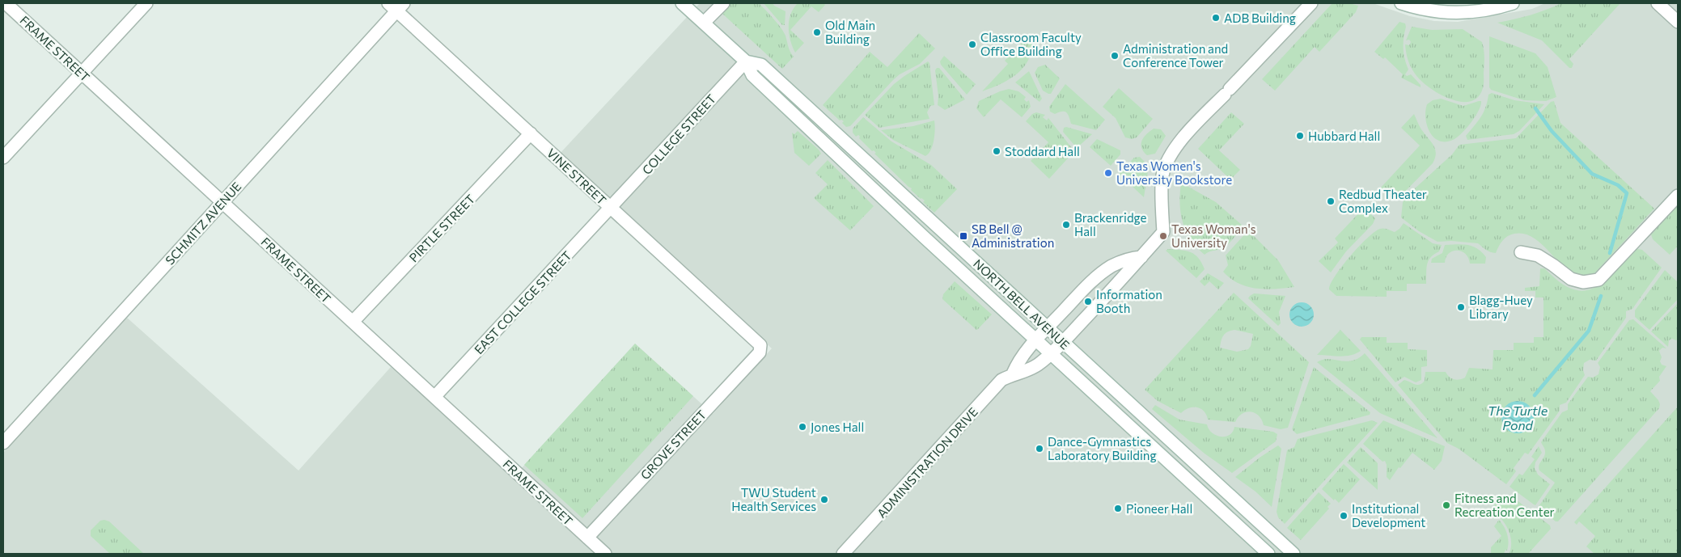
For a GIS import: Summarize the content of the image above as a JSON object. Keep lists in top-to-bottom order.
{
  "streets": {
    "street": [
      "FRAME STREET",
      "COLLEGE STREET",
      "VINE STREET",
      "SCHMITZ AVENUE",
      "PIRTLE STREET",
      "EAST COLLEGE STREET",
      "NORTH BELL AVENUE",
      "GROVE STREET",
      "ADMINISTRATION DRIVE"
    ]
  },
  "crossings": [
    ["FRAME STREET", "SCHMITZ AVENUE"],
    ["FRAME STREET", "PIRTLE STREET"],
    ["FRAME STREET", "EAST COLLEGE STREET"],
    ["FRAME STREET", "GROVE STREET"],
    ["COLLEGE STREET", "VINE STREET"],
    ["COLLEGE STREET", "EAST COLLEGE STREET"],
    ["COLLEGE STREET", "NORTH BELL AVENUE"],
    ["VINE STREET", "SCHMITZ AVENUE"],
    ["VINE STREET", "PIRTLE STREET"],
    ["VINE STREET", "EAST COLLEGE STREET"],
    ["VINE STREET", "GROVE STREET"],
    ["NORTH BELL AVENUE", "ADMINISTRATION DRIVE"]
  ],
  "water": ["The Turtle Pond"],
  "places": {
    "other": [
      "ADB Building",
      "Old Main Building",
      "Classroom Faculty Office Building",
      "Administration and Conference Tower",
      "Hubbard Hall",
      "Stoddard Hall",
      "Texas Women's University Bookstore",
      "Redbud Theater Complex",
      "Brackenridge Hall",
      "Texas Woman's University",
      "Information Booth",
      "Blagg-Huey Library",
      "Jones Hall",
      "Dance-Gymnastics Laboratory Building",
      "TWU Student Health Services",
      "Fitness and Recreation Center",
      "Pioneer Hall",
      "Institutional Development"
    ],
    "transit": ["SB Bell @ Administration"]
  }
}
